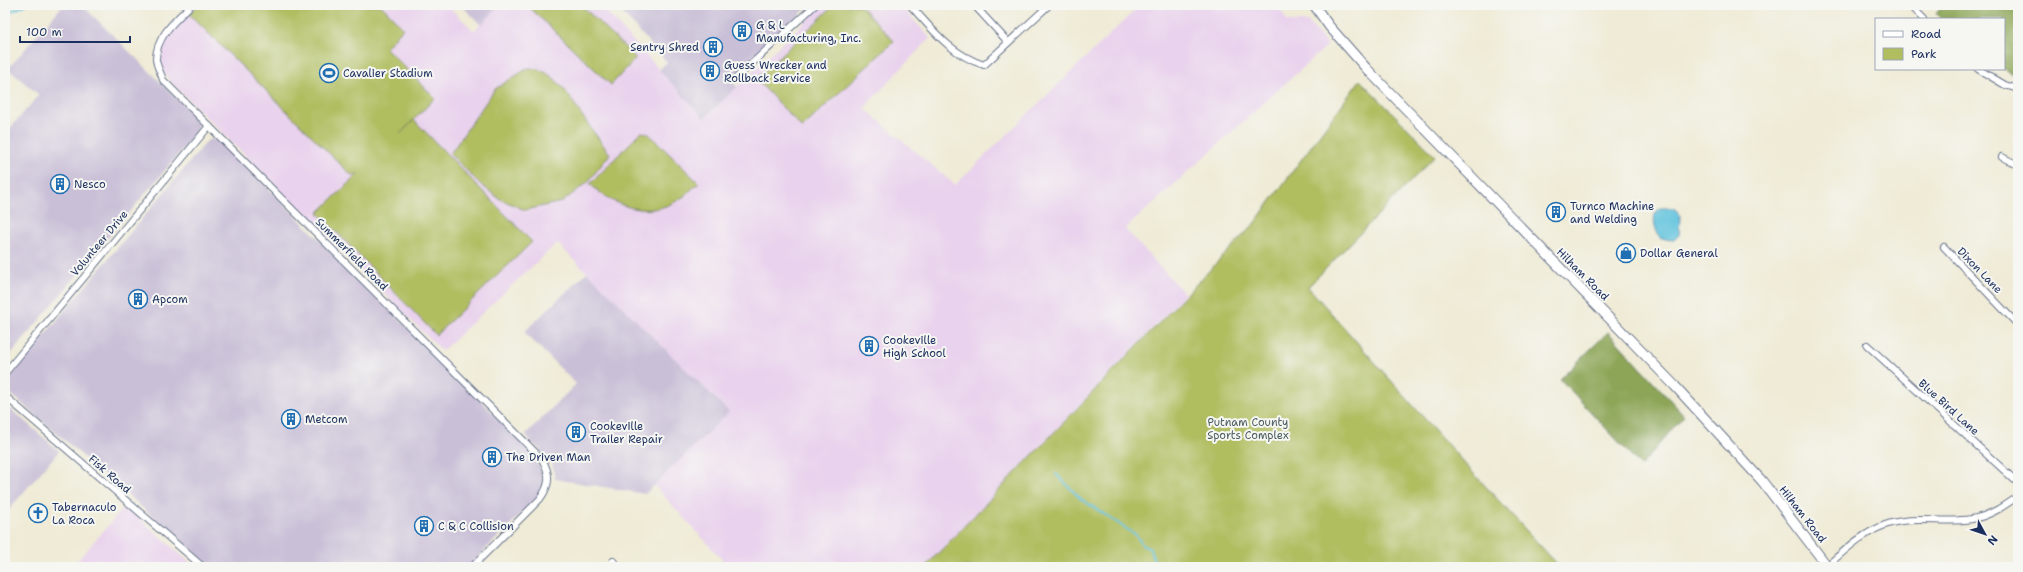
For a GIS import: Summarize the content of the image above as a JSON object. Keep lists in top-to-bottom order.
{
  "streets": {
    "main road": ["Hilham Road"],
    "street": [
      "Volunteer Drive",
      "Summerfield Road",
      "Dixon Lane",
      "Blue Bird Lane",
      "Fisk Road"
    ]
  },
  "crossings": [
    ["Volunteer Drive", "Summerfield Road"]
  ],
  "parks": ["Putnam County Sports Complex"],
  "places": {
    "building": [
      "G & L Manufacturing, Inc.",
      "Sentry Shred",
      "Guess Wrecker and Rollback Service",
      "Nesco",
      "Turnco Machine and Welding",
      "Apcom",
      "Cookeville High School",
      "Metcom",
      "Cookeville Trailer Repair",
      "The Driven Man",
      "C & C Collision"
    ],
    "sports": ["Cavalier Stadium"],
    "shop": ["Dollar General"],
    "church": ["Tabernaculo La Roca"]
  },
  "legend": ["Road", "Park"],
  "scale_bar": "100 m",
  "north": "bottom right"
}
